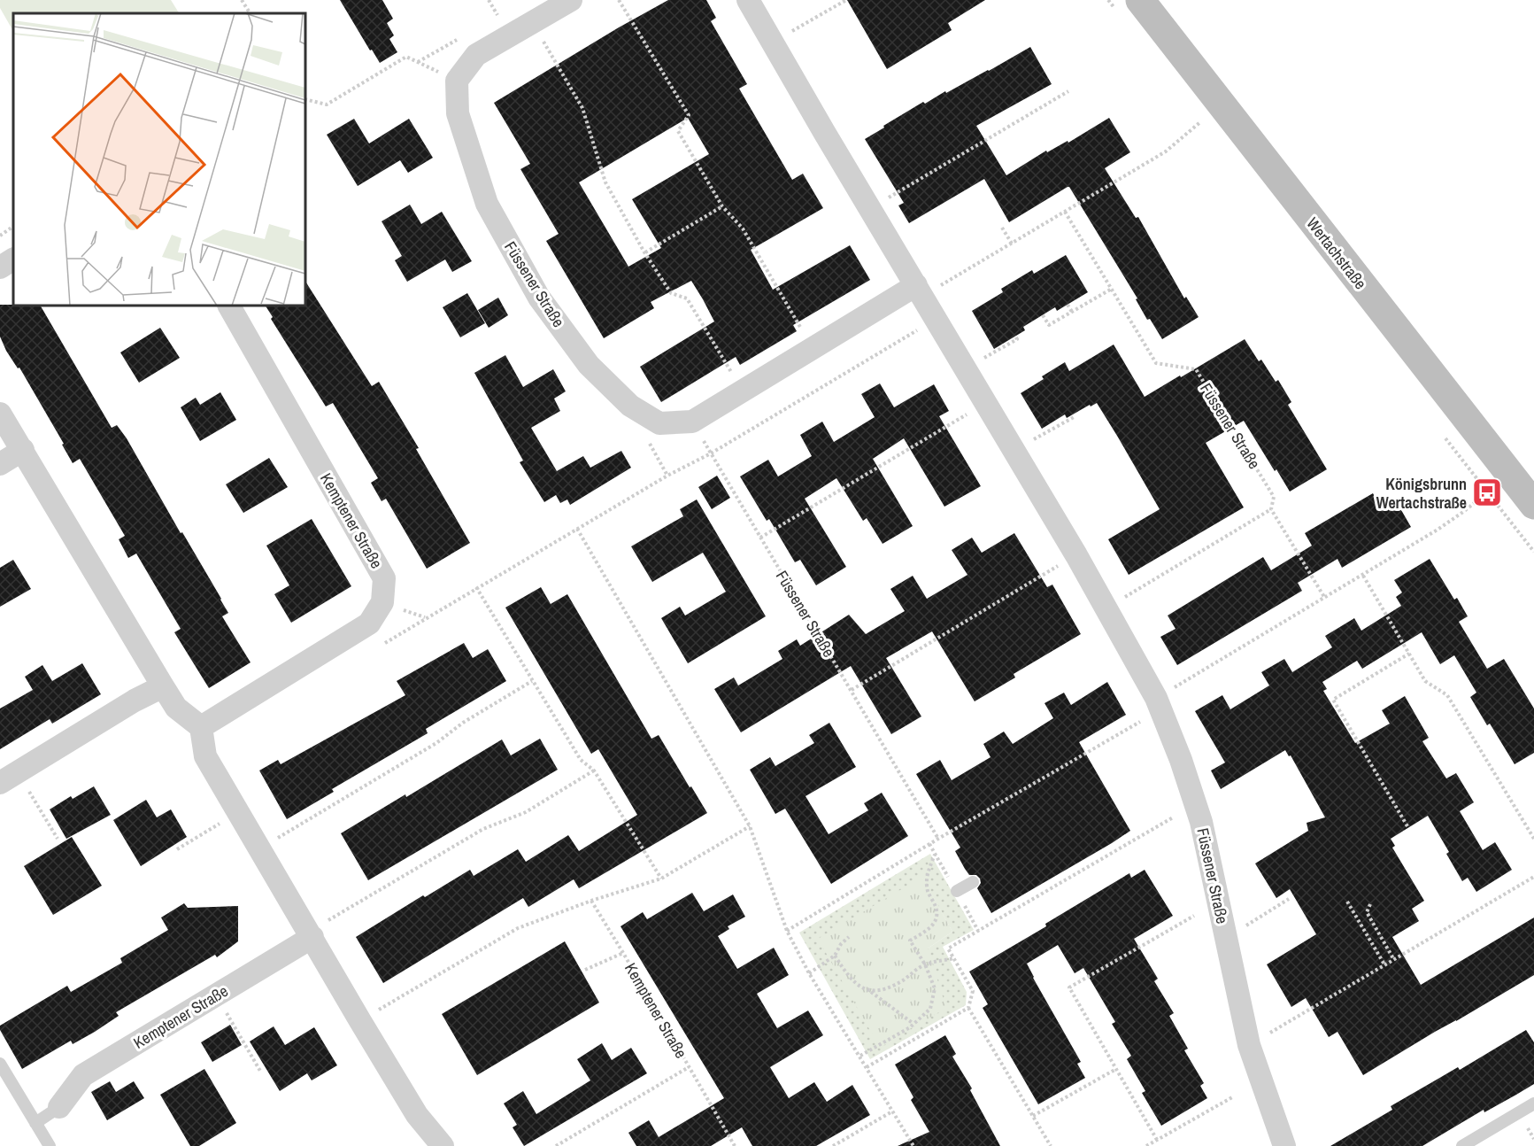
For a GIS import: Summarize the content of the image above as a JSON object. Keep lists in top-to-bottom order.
{
  "streets": {
    "street": ["Wertachstraße", "Füssener Straße", "Kemptener Straße"]
  },
  "places": {
    "bus stop": ["Königsbrunn Wertachstraße"]
  }
}
